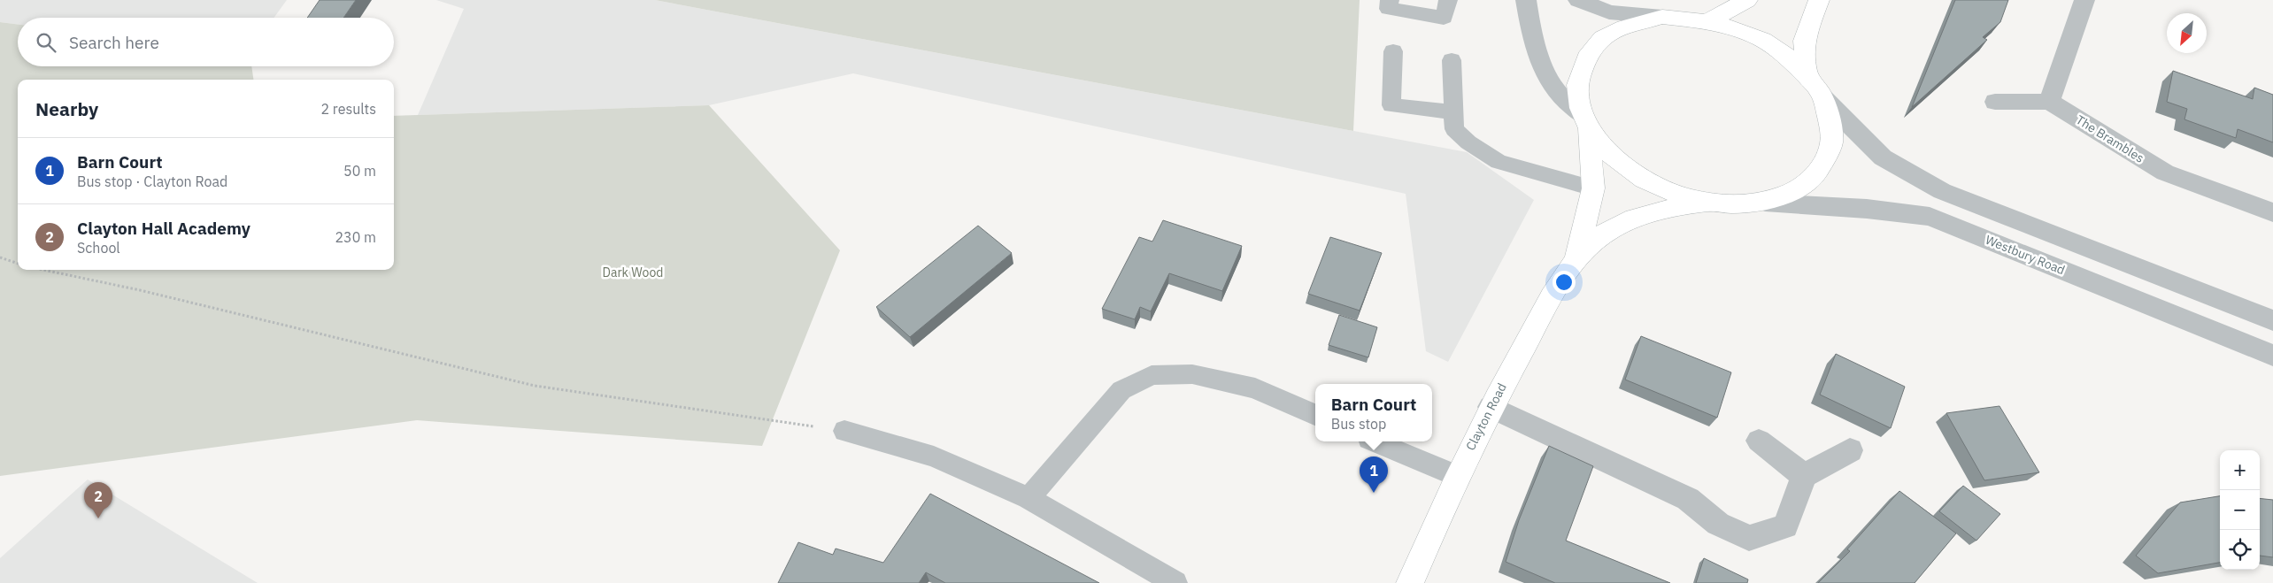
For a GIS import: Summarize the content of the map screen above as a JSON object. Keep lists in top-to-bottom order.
{
  "streets": {
    "main road": ["Clayton Road"],
    "street": ["The Brambles", "Westbury Road"]
  },
  "crossings": [
    ["Westbury Road", "Clayton Road"]
  ],
  "parks": ["Dark Wood"],
  "north": "bottom left",
  "page": {
    "search": "Search here",
    "heading": ["Nearby", "2 results"],
    "list": [
      {
        "mark": "1",
        "name": "Barn Court",
        "note": "Bus stop · Clayton Road",
        "value": "50 m"
      },
      {
        "mark": "2",
        "name": "Clayton Hall Academy",
        "note": "School",
        "value": "230 m"
      }
    ],
    "popup": ["Barn Court", "Bus stop"],
    "map_buttons": ["+", "−"],
    "pins": ["1", "2"]
  }
}
